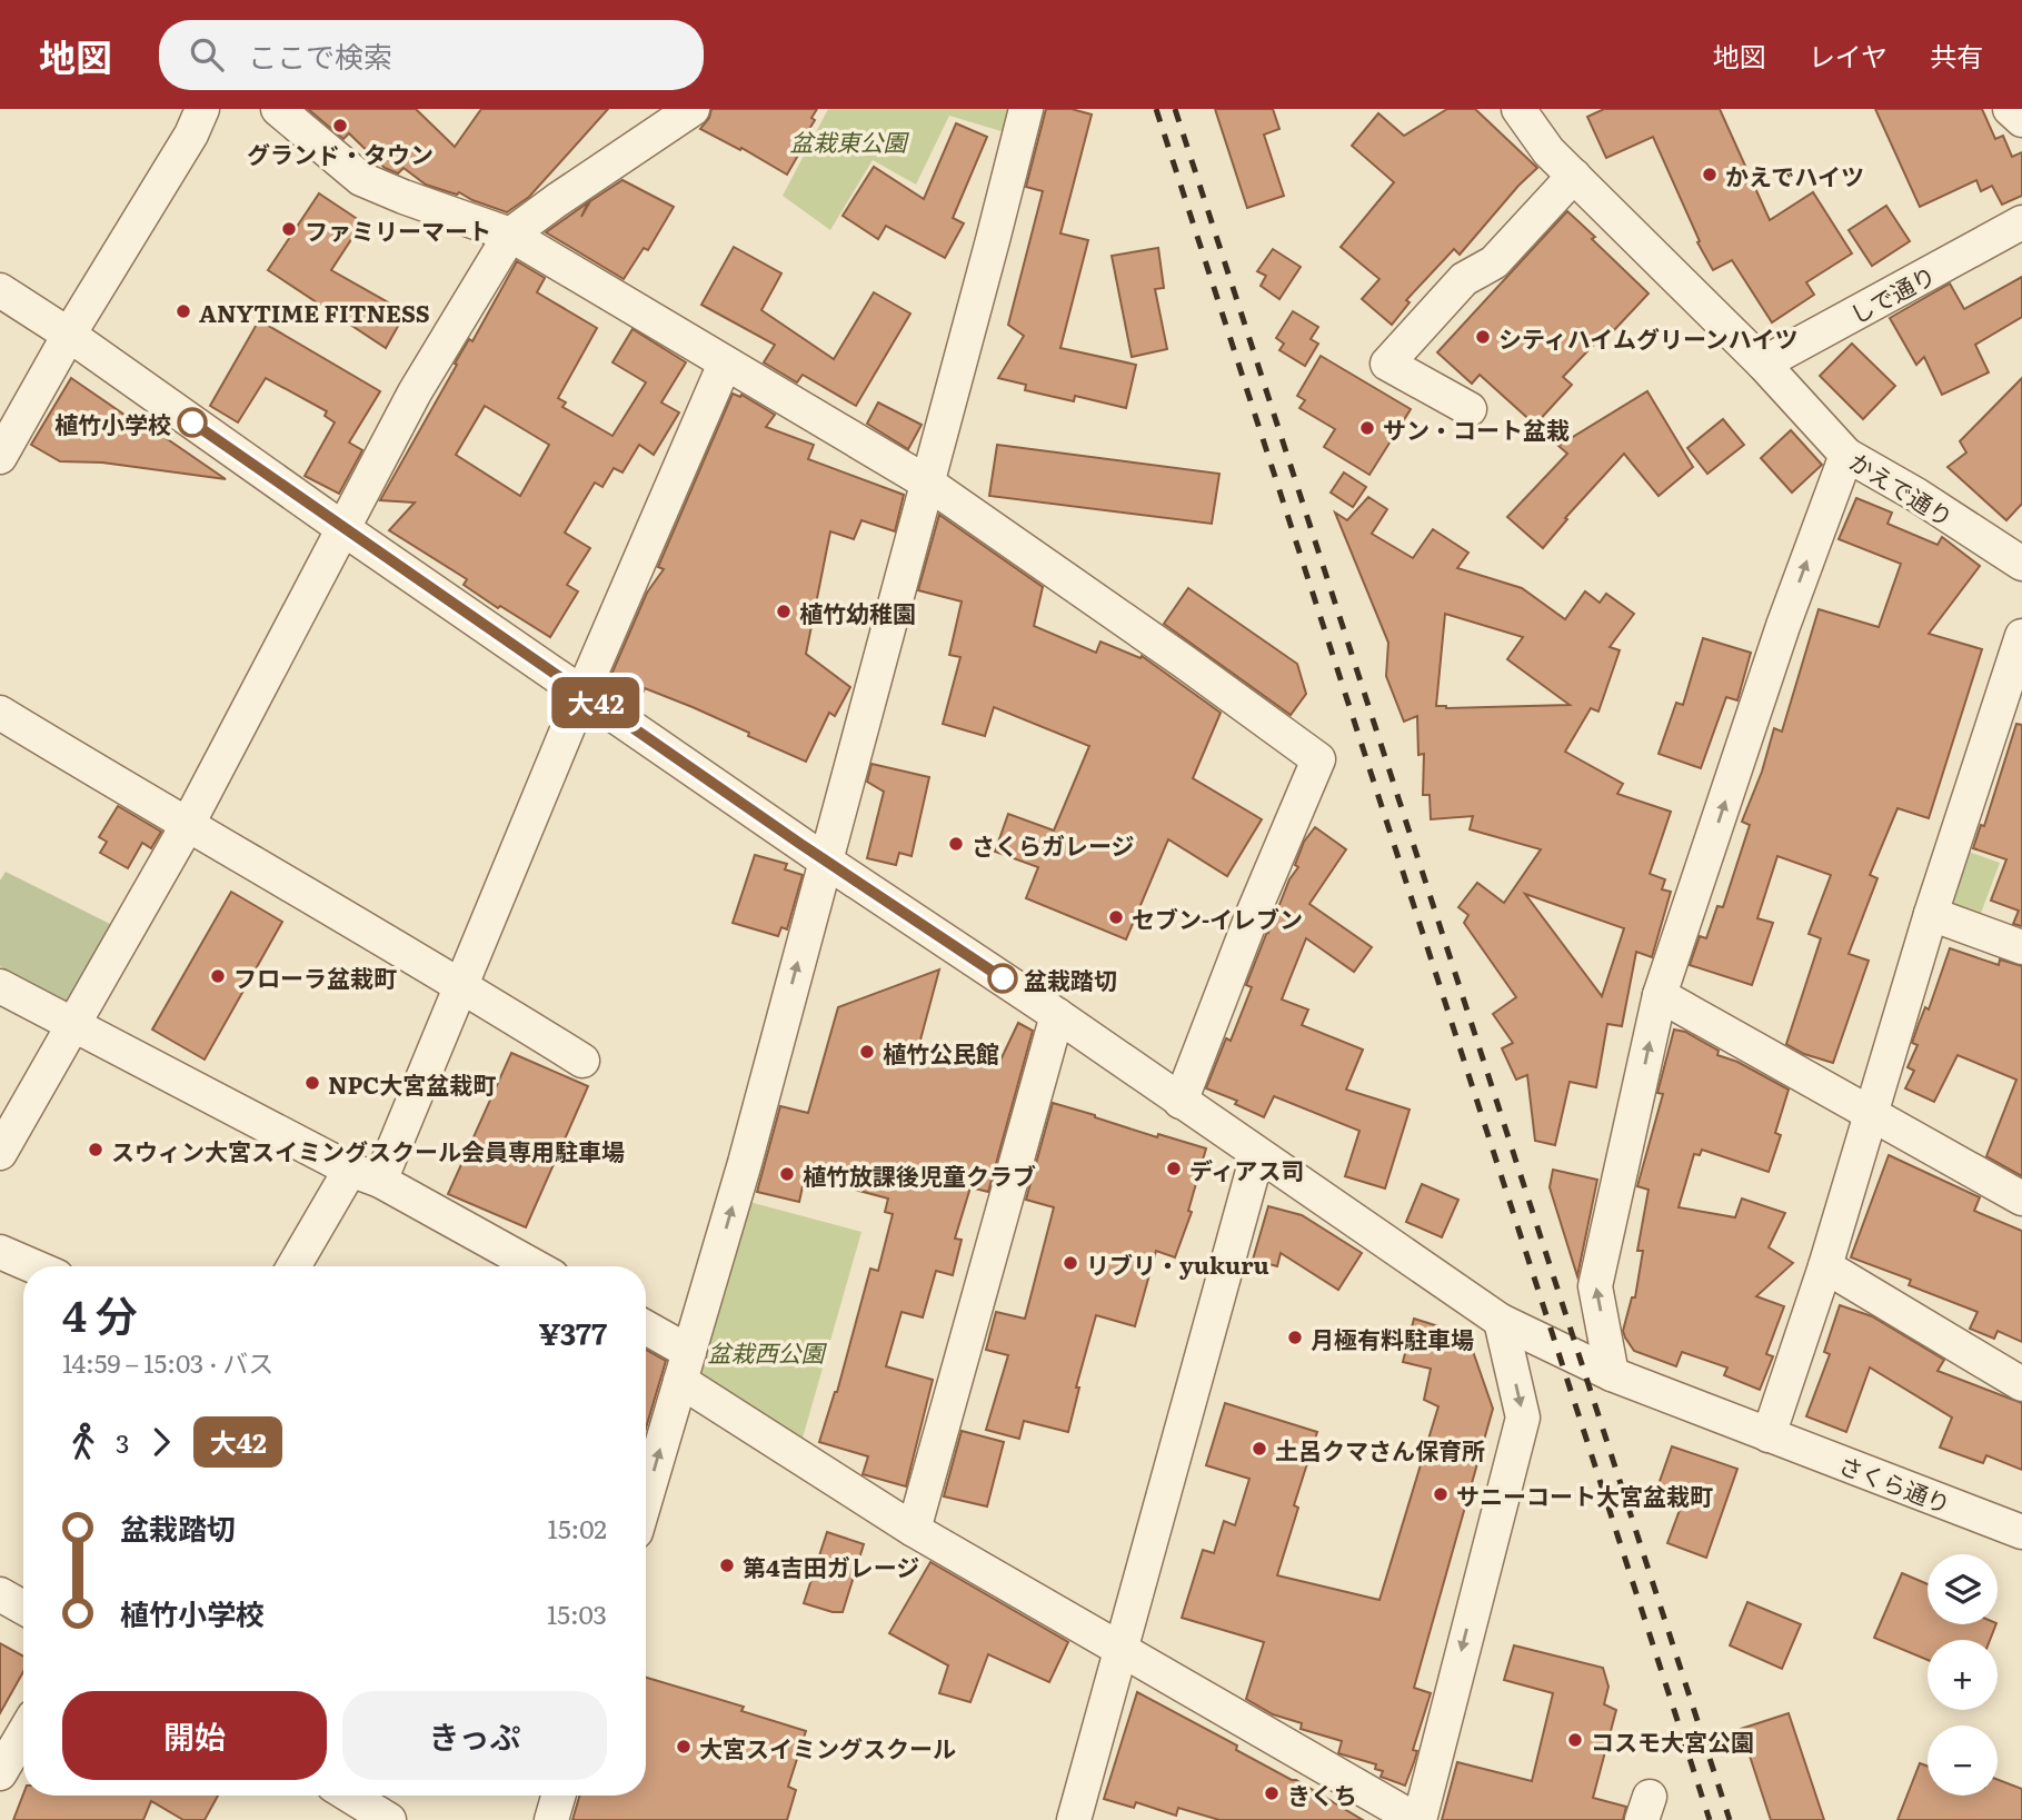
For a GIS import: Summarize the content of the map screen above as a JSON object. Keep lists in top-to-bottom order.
{
  "streets": {
    "street": ["しで通り", "かえで通り", "さくら通り"]
  },
  "crossings": [
    ["しで通り", "かえで通り"]
  ],
  "parks": ["盆栽東公園", "盆栽西公園"],
  "places": [
    "グランド・タウン",
    "かえでハイツ",
    "ファミリーマート",
    "ANYTIME FITNESS",
    "シティハイムグリーンハイツ",
    "植竹小学校",
    "サン・コート盆栽",
    "植竹幼稚園",
    "さくらガレージ",
    "セブン-イレブン",
    "フローラ盆栽町",
    "盆栽踏切",
    "植竹公民館",
    "NPC大宮盆栽町",
    "スウィン大宮スイミングスクール会員専用駐車場",
    "ディアス司",
    "植竹放課後児童クラブ",
    "リブリ・yukuru",
    "月極有料駐車場",
    "土呂クマさん保育所",
    "サニーコート大宮盆栽町",
    "第4吉田ガレージ",
    "コスモ大宮公園",
    "大宮スイミングスクール",
    "きくち"
  ],
  "lines": ["bus line 大42"],
  "page": {
    "header": "地図",
    "search": "ここで検索",
    "nav": ["地図", "レイヤ", "共有"],
    "on_map": "大42",
    "heading": ["4 分", "14:59 – 15:03 · バス", "¥377"],
    "legs": ["3", "大42"],
    "list": [
      {
        "name": "盆栽踏切",
        "value": "15:02"
      },
      {
        "name": "植竹小学校",
        "value": "15:03"
      }
    ],
    "map_buttons": ["+", "−"],
    "buttons": ["開始", "きっぷ"]
  }
}
